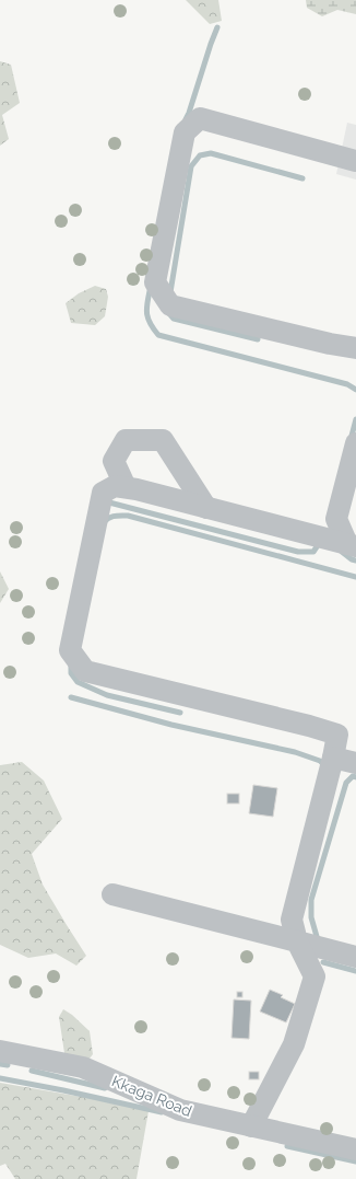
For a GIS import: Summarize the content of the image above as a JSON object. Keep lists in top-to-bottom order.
{
  "streets": {
    "street": ["Kkaga Road"]
  }
}
